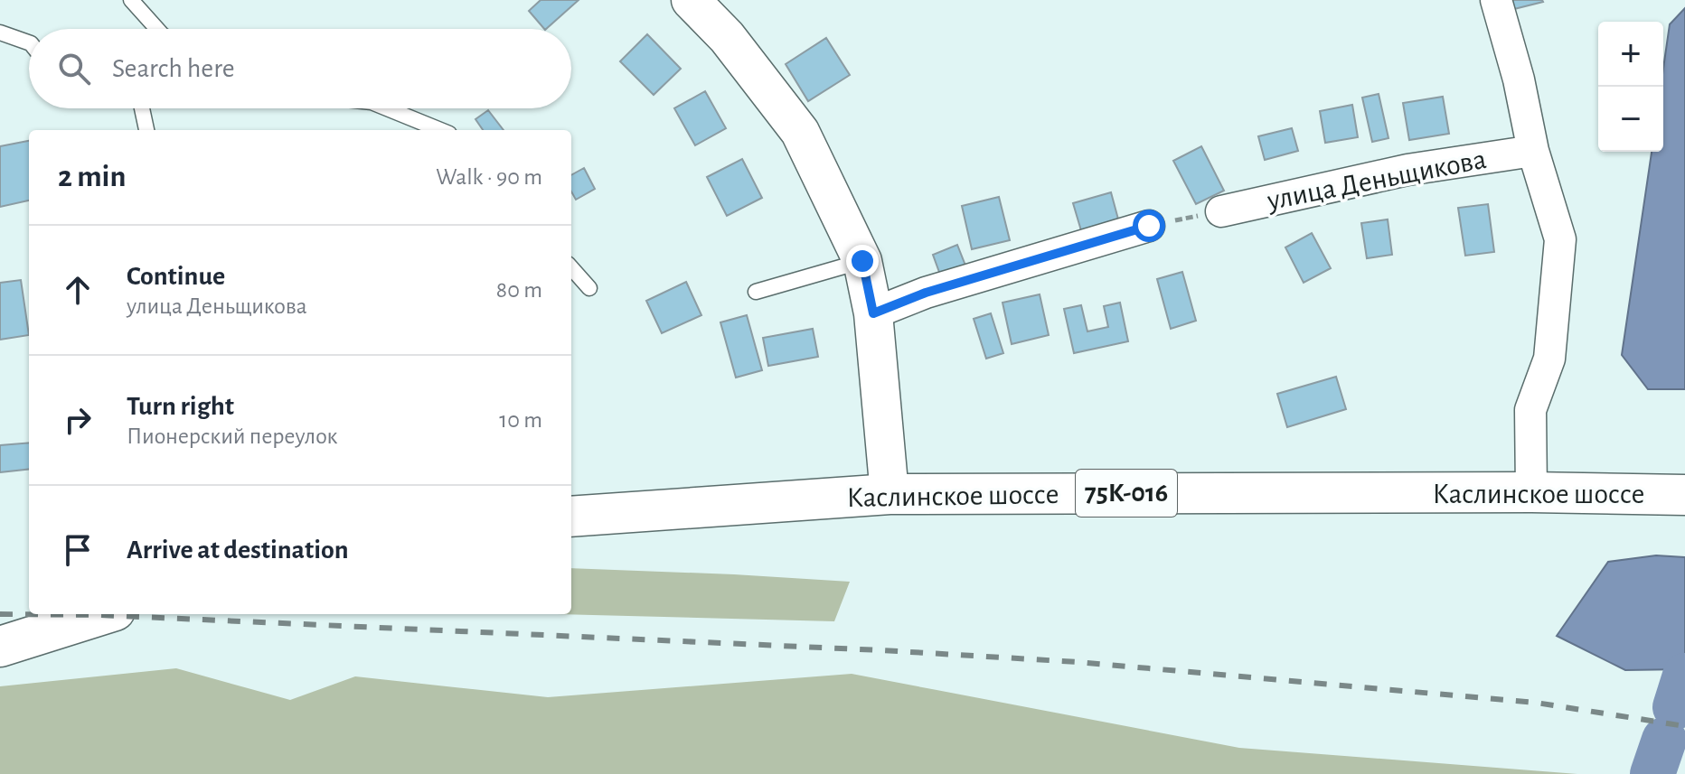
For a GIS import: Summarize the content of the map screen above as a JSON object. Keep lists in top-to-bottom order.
{
  "streets": {
    "main road": ["75К-016", "Каслинское шоссе"],
    "street": ["улица Деньщикова"]
  },
  "page": {
    "map_buttons": ["+", "−"],
    "search": "Search here",
    "heading": ["2 min", "Walk · 90 m"],
    "list": [
      ["Continue", "улица Деньщикова", "80 m"],
      ["Turn right", "Пионерский переулок", "10 m"],
      "Arrive at destination"
    ]
  }
}
